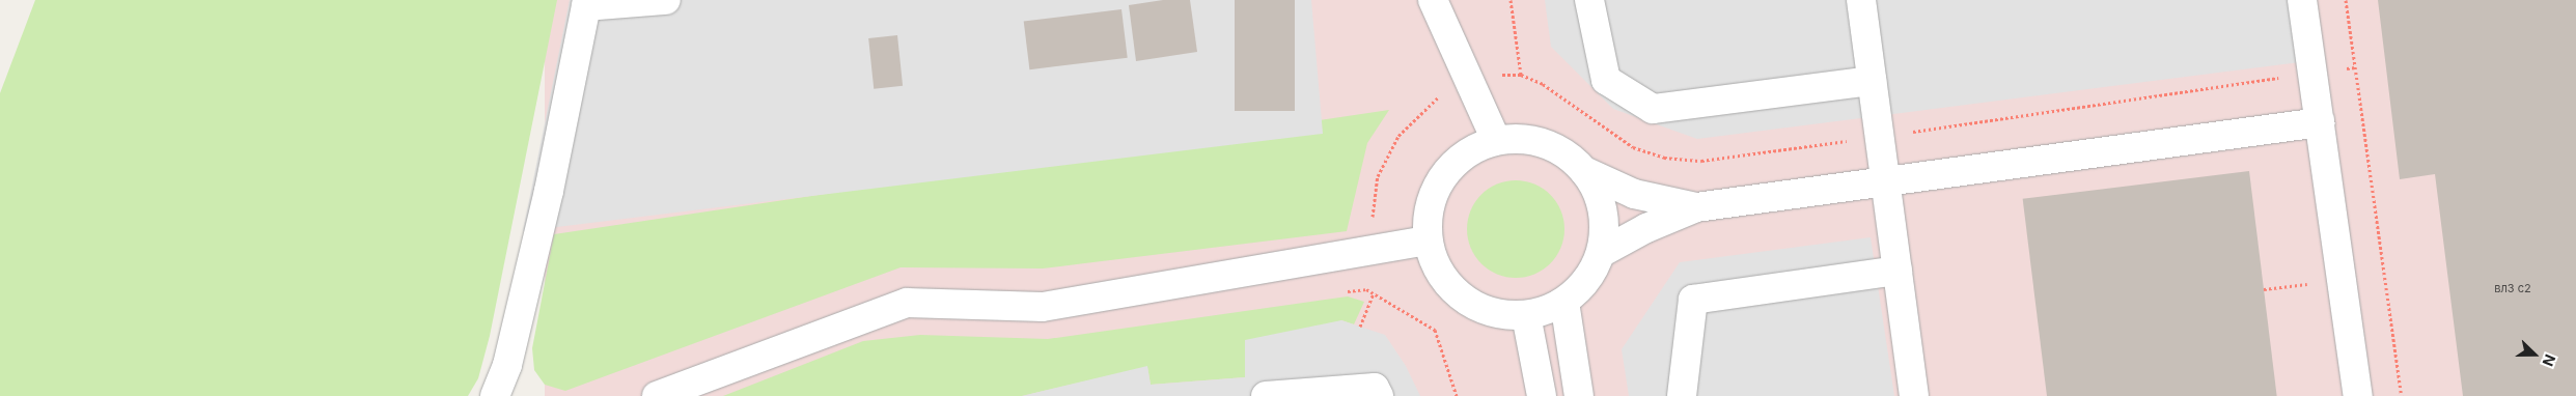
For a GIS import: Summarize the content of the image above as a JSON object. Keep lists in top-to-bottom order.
{
  "house_numbers": ["вл3 с2"],
  "north": "right"
}
